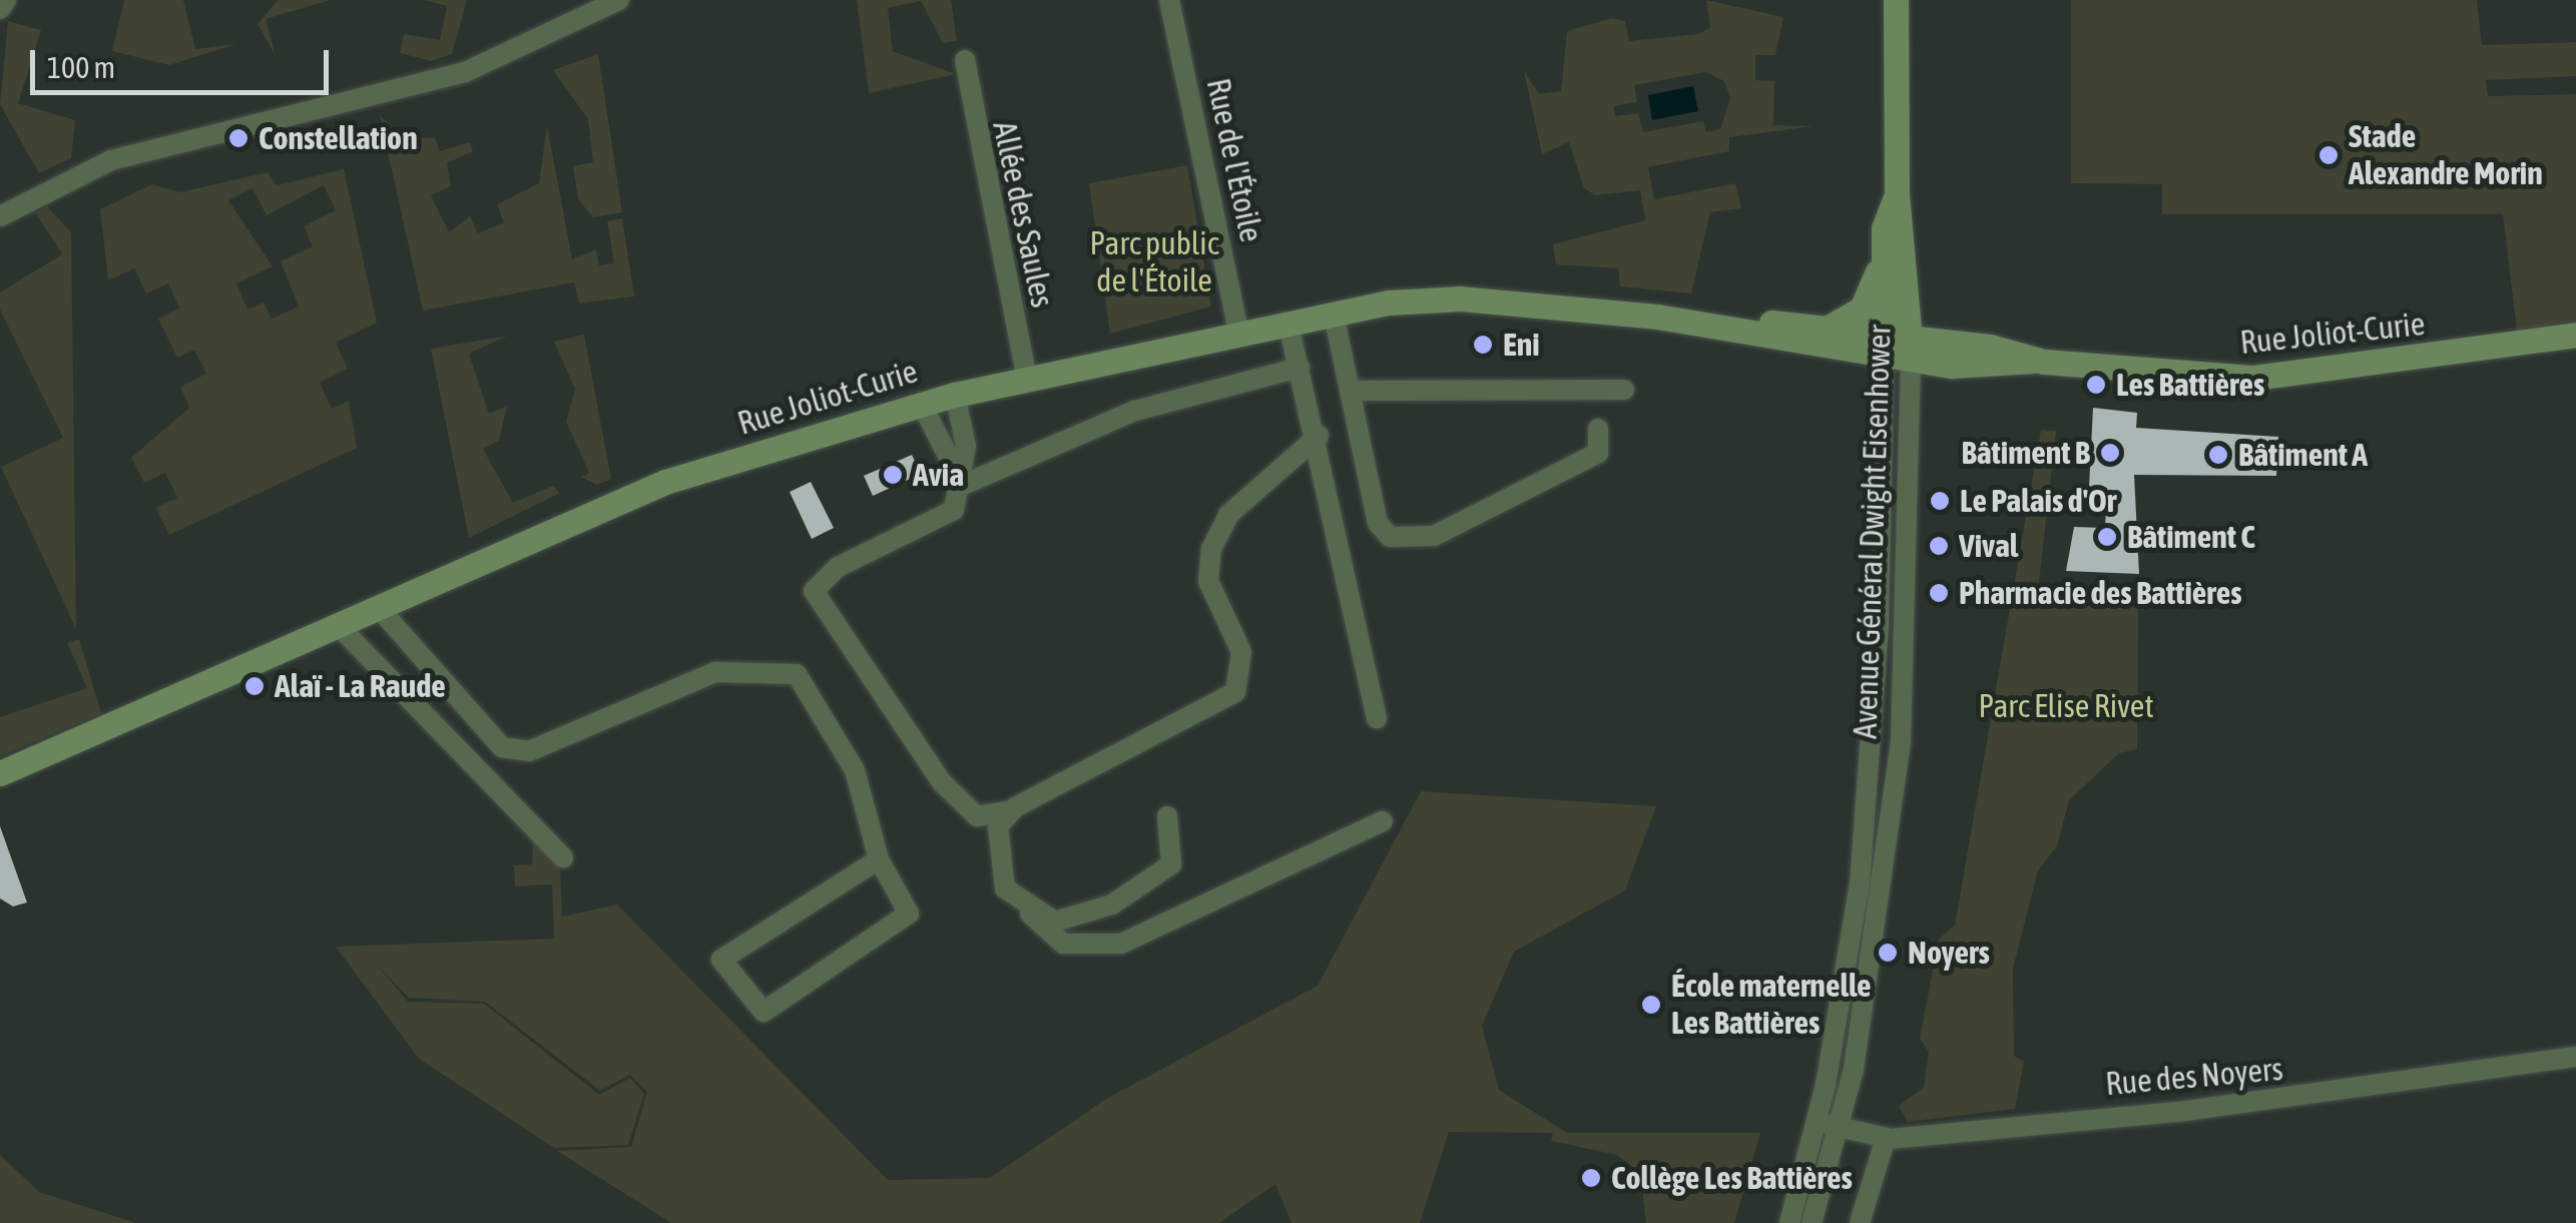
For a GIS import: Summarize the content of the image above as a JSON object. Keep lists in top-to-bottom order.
{
  "streets": {
    "main road": ["Rue Joliot-Curie", "Avenue Général Dwight Eisenhower"],
    "street": ["Rue de l'Étoile", "Allée des Saules", "Rue des Noyers"]
  },
  "crossings": [
    ["Rue de l'Étoile", "Rue Joliot-Curie"],
    ["Allée des Saules", "Rue Joliot-Curie"],
    ["Rue Joliot-Curie", "Avenue Général Dwight Eisenhower"],
    ["Avenue Général Dwight Eisenhower", "Rue des Noyers"]
  ],
  "parks": ["Parc public de l'Étoile", "Parc Elise Rivet"],
  "places": [
    "Constellation",
    "Stade Alexandre Morin",
    "Eni",
    "Les Battières",
    "Bâtiment B",
    "Bâtiment A",
    "Avia",
    "Le Palais d'Or",
    "Bâtiment C",
    "Vival",
    "Pharmacie des Battières",
    "Alaï - La Raude",
    "Noyers",
    "École maternelle Les Battières",
    "Collège Les Battières"
  ],
  "scale_bar": "100 m"
}
